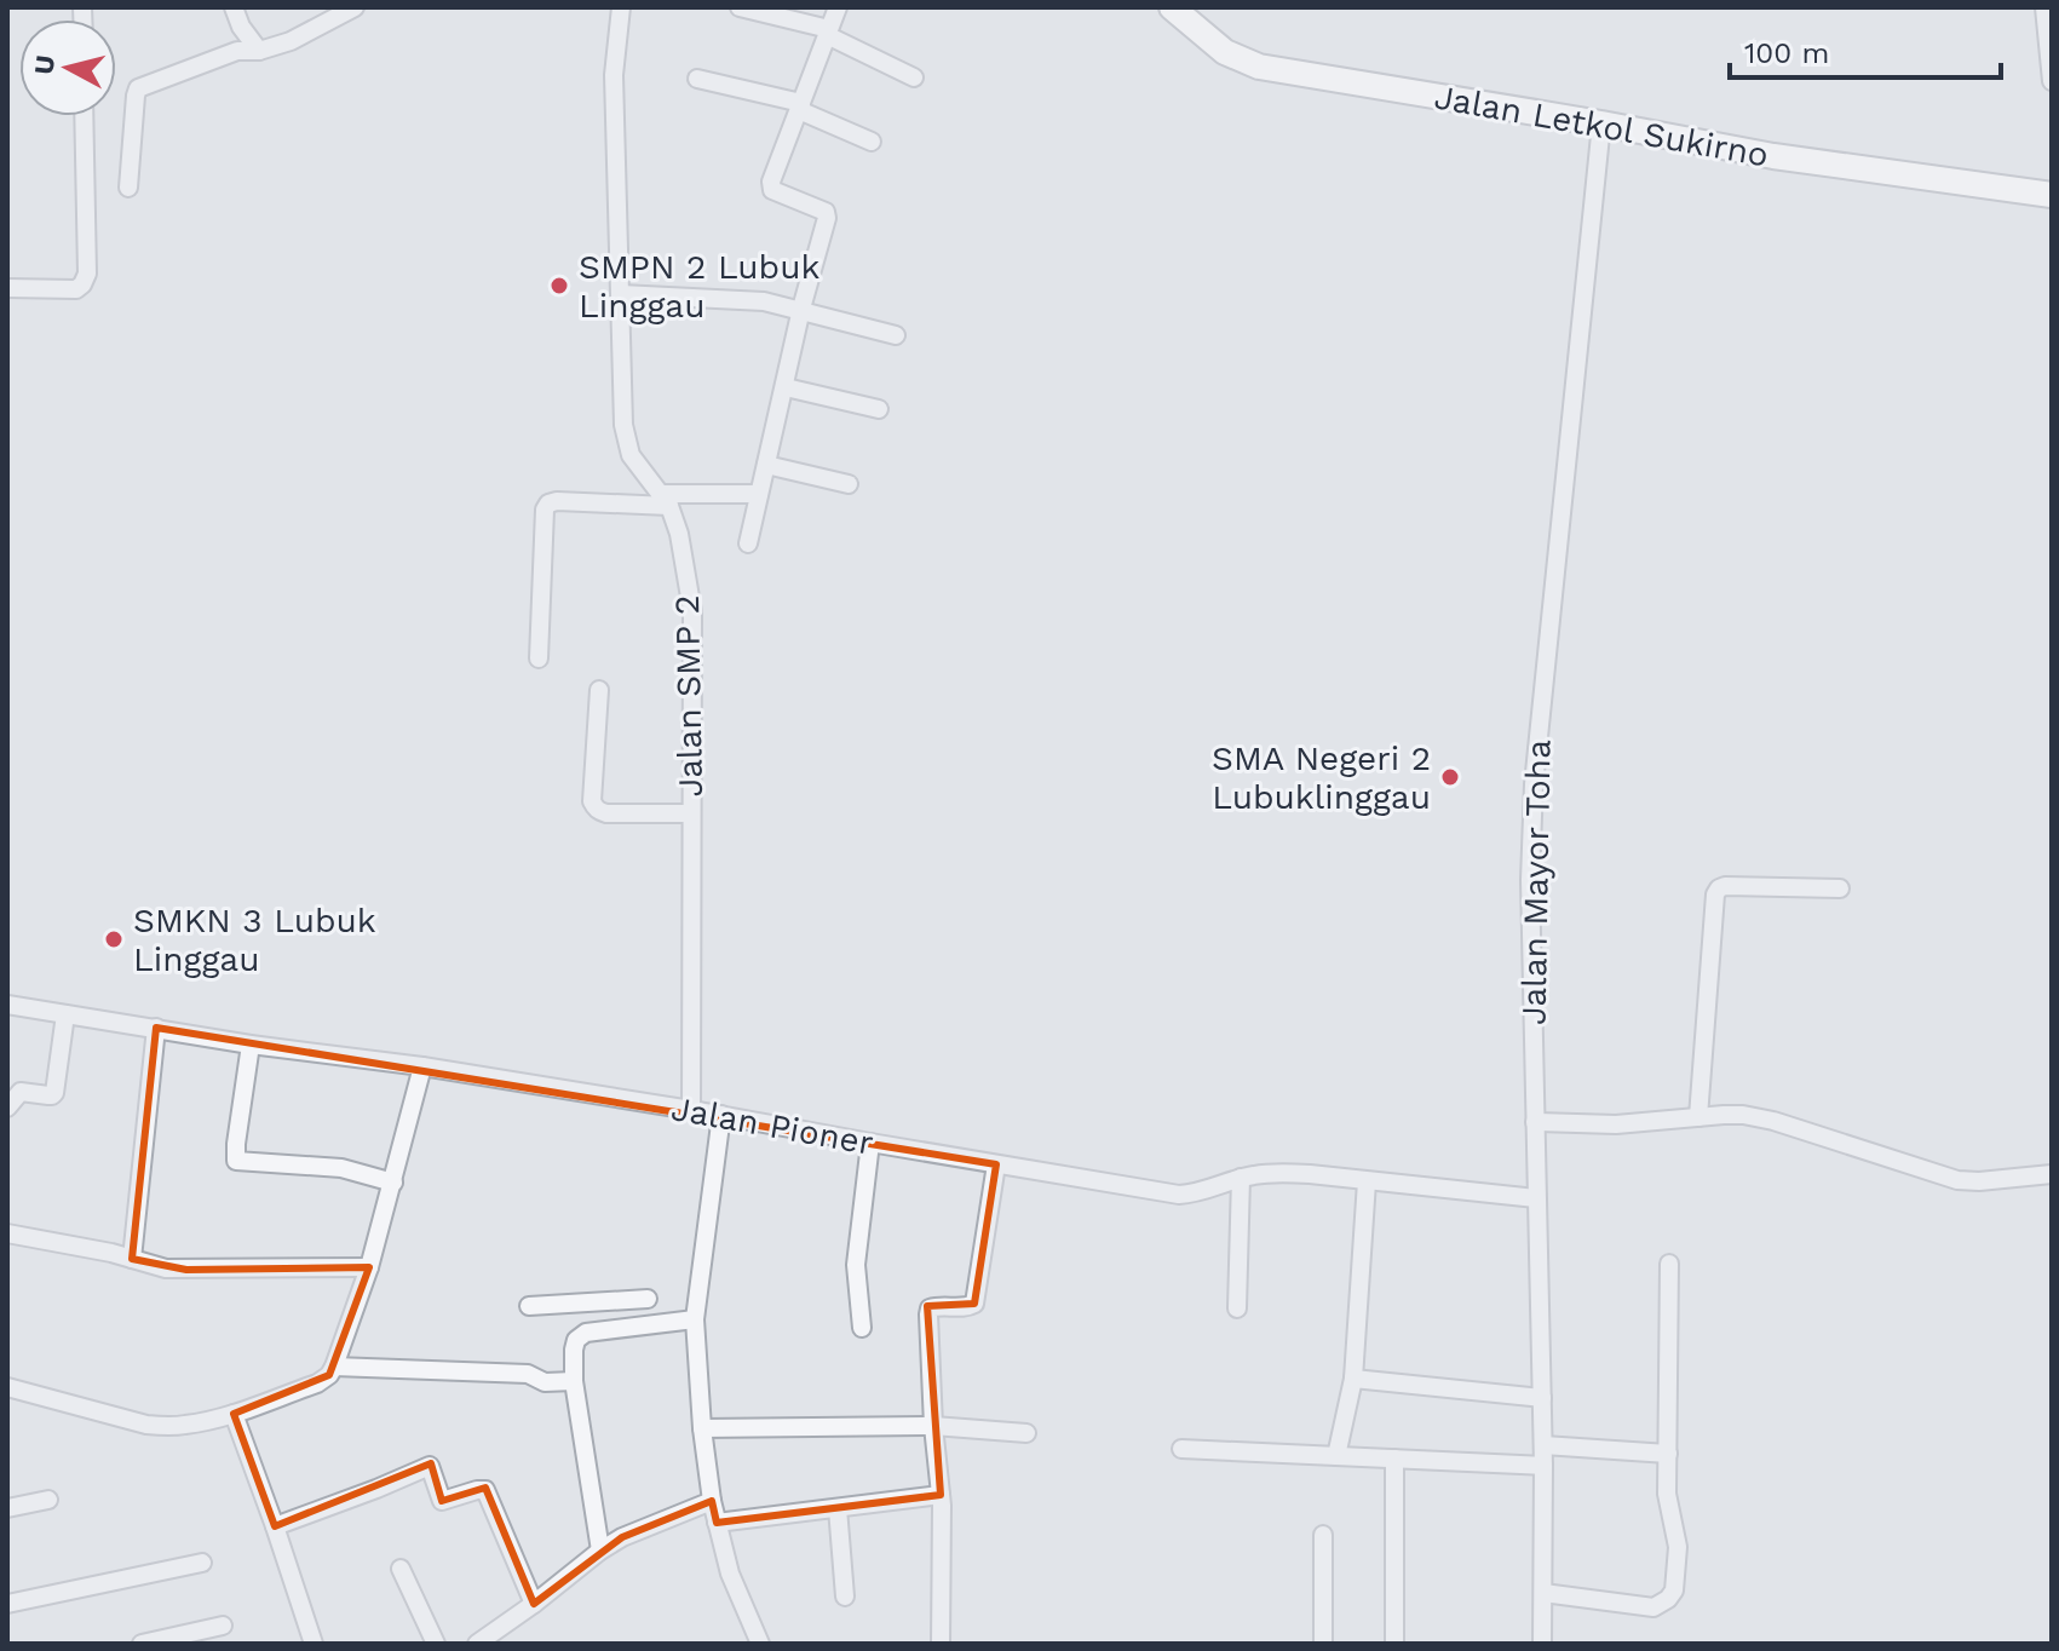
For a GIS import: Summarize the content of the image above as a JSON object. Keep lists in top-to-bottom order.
{
  "streets": {
    "main road": ["Jalan Letkol Sukirno"],
    "street": ["Jalan SMP 2", "Jalan Mayor Toha", "Jalan Pioner"]
  },
  "crossings": [
    ["Jalan Letkol Sukirno", "Jalan Mayor Toha"],
    ["Jalan SMP 2", "Jalan Pioner"],
    ["Jalan Mayor Toha", "Jalan Pioner"]
  ],
  "places": ["SMPN 2 Lubuk Linggau", "SMA Negeri 2 Lubuklinggau", "SMKN 3 Lubuk Linggau"],
  "scale_bar": "100 m",
  "north": "left"
}
